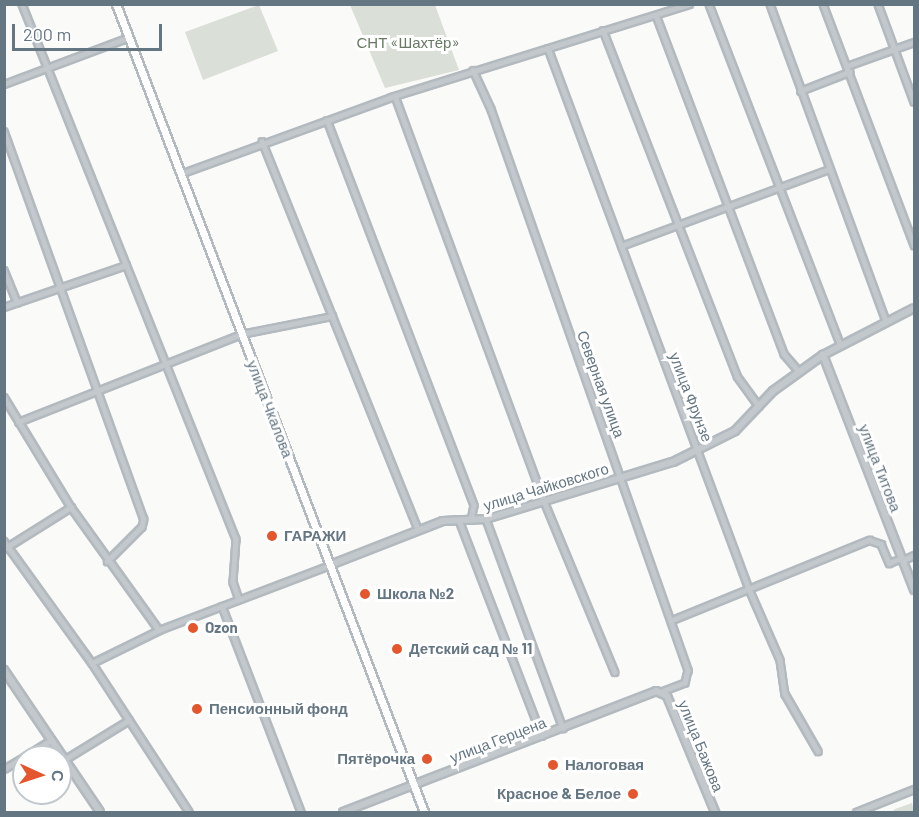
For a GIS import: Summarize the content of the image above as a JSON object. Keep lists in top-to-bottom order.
{
  "streets": {
    "main road": ["улица Чкалова"],
    "street": [
      "Северная улица",
      "улица Фрунзе",
      "улица Титова",
      "улица Чайковского",
      "улица Герцена",
      "улица Бажова"
    ]
  },
  "crossings": [
    ["Северная улица", "улица Чайковского"],
    ["Северная улица", "улица Герцена"],
    ["Северная улица", "улица Бажова"],
    ["улица Фрунзе", "улица Чайковского"],
    ["улица Чкалова", "улица Чайковского"],
    ["улица Чкалова", "улица Герцена"],
    ["улица Титова", "улица Чайковского"],
    ["улица Герцена", "улица Бажова"]
  ],
  "parks": ["СНТ «Шахтёр»"],
  "places": [
    "ГАРАЖИ",
    "Школа №2",
    "Ozon",
    "Детский сад № 11",
    "Пенсионный фонд",
    "Пятёрочка",
    "Налоговая",
    "Красное & Белое"
  ],
  "scale_bar": "200 m",
  "north": "right"
}
